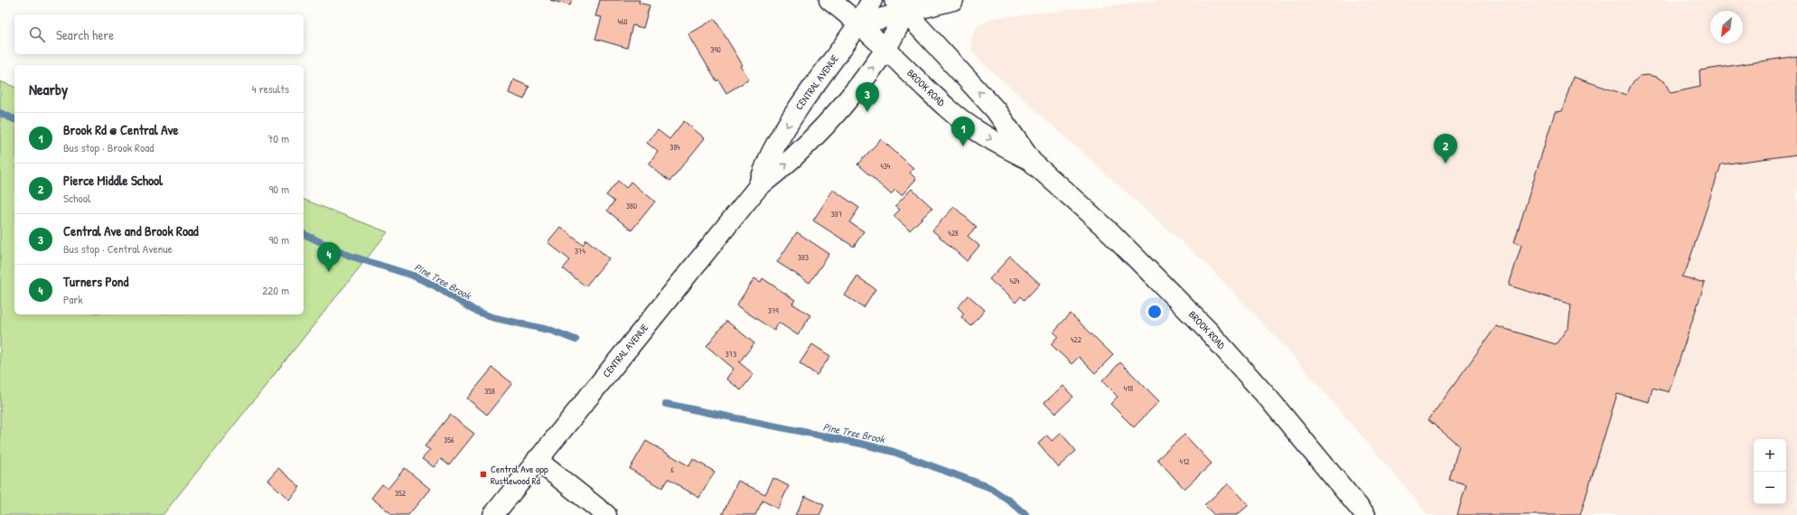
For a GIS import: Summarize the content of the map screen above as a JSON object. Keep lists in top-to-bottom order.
{
  "streets": {
    "main road": ["CENTRAL AVENUE", "BROOK ROAD"]
  },
  "crossings": [
    ["CENTRAL AVENUE", "BROOK ROAD"]
  ],
  "water": ["Pine Tree Brook"],
  "places": {
    "transit": ["Central Ave opp Rustlewood Rd"]
  },
  "house_numbers": [
    "460",
    "390",
    "384",
    "434",
    "380",
    "387",
    "428",
    "374",
    "383",
    "424",
    "379",
    "422",
    "373",
    "418",
    "358",
    "356",
    "412",
    "6",
    "352"
  ],
  "north": "bottom left",
  "page": {
    "search": "Search here",
    "heading": ["Nearby", "4 results"],
    "pins": [
      "3",
      "1",
      "2",
      "4"
    ],
    "list": [
      {
        "mark": "1",
        "name": "Brook Rd @ Central Ave",
        "note": "Bus stop · Brook Road",
        "value": "70 m"
      },
      {
        "mark": "2",
        "name": "Pierce Middle School",
        "note": "School",
        "value": "90 m"
      },
      {
        "mark": "3",
        "name": "Central Ave and Brook Road",
        "note": "Bus stop · Central Avenue",
        "value": "90 m"
      },
      {
        "mark": "4",
        "name": "Turners Pond",
        "note": "Park",
        "value": "220 m"
      }
    ],
    "map_buttons": ["+", "−"]
  }
}
